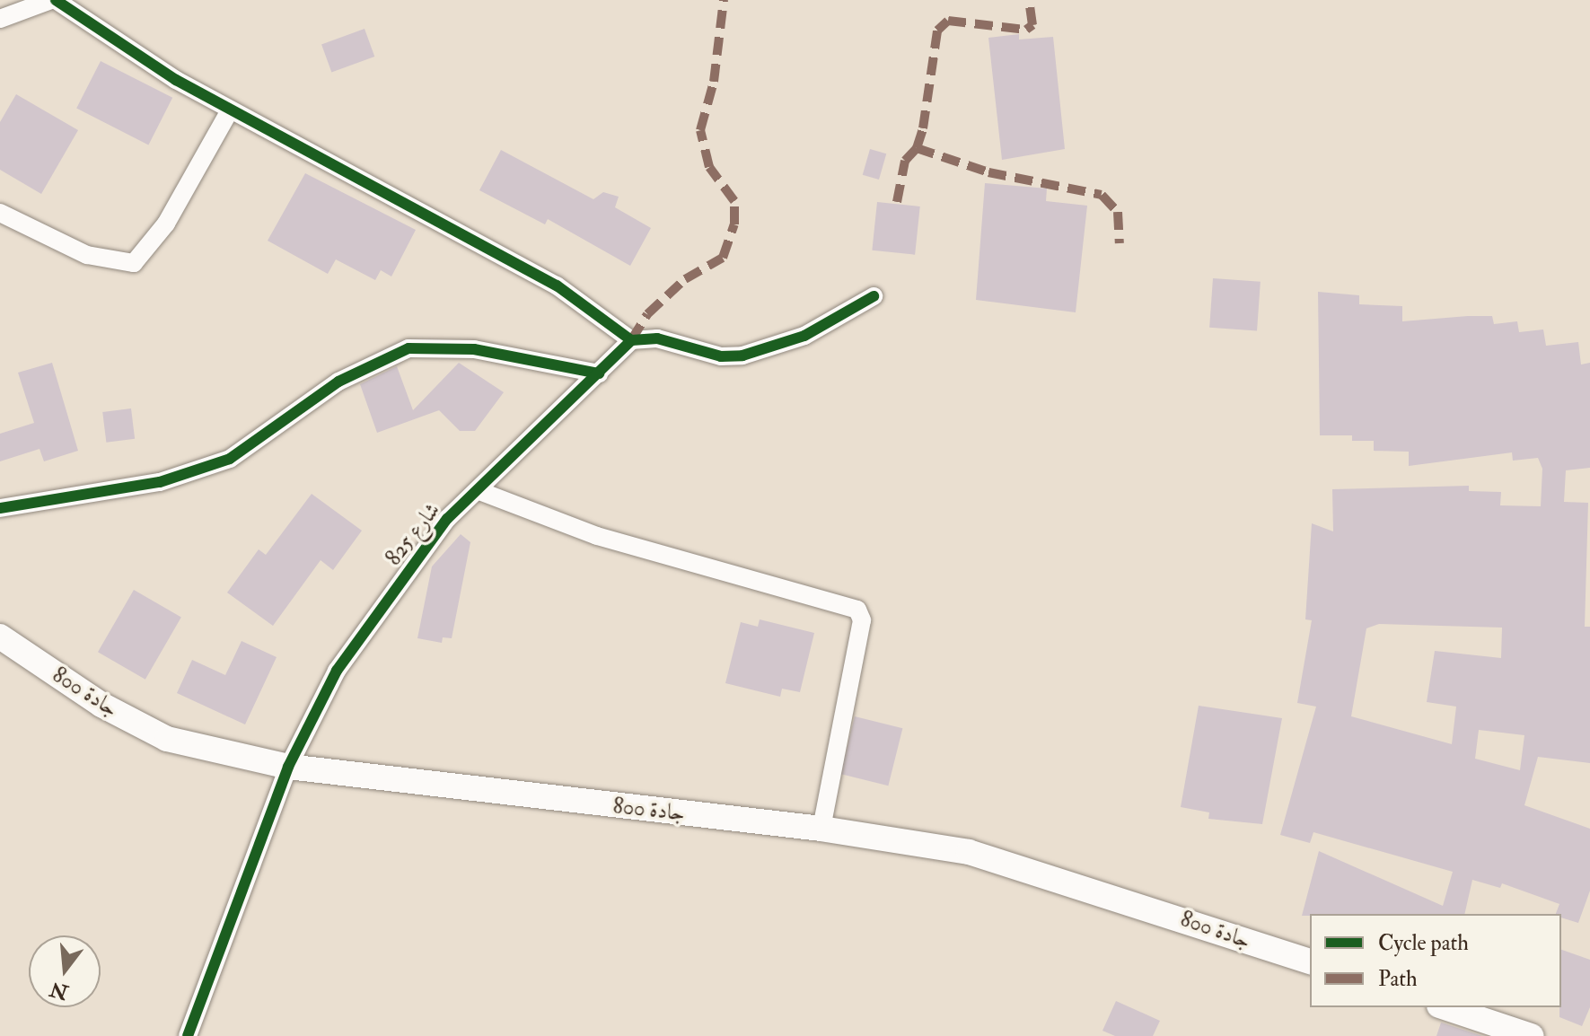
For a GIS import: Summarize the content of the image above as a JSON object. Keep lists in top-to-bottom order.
{
  "streets": {
    "main road": ["جادة 800"],
    "street": ["شارع 825"]
  },
  "crossings": [
    ["شارع 825", "جادة 800"]
  ],
  "legend": ["Cycle path", "Path"],
  "north": "bottom"
}
